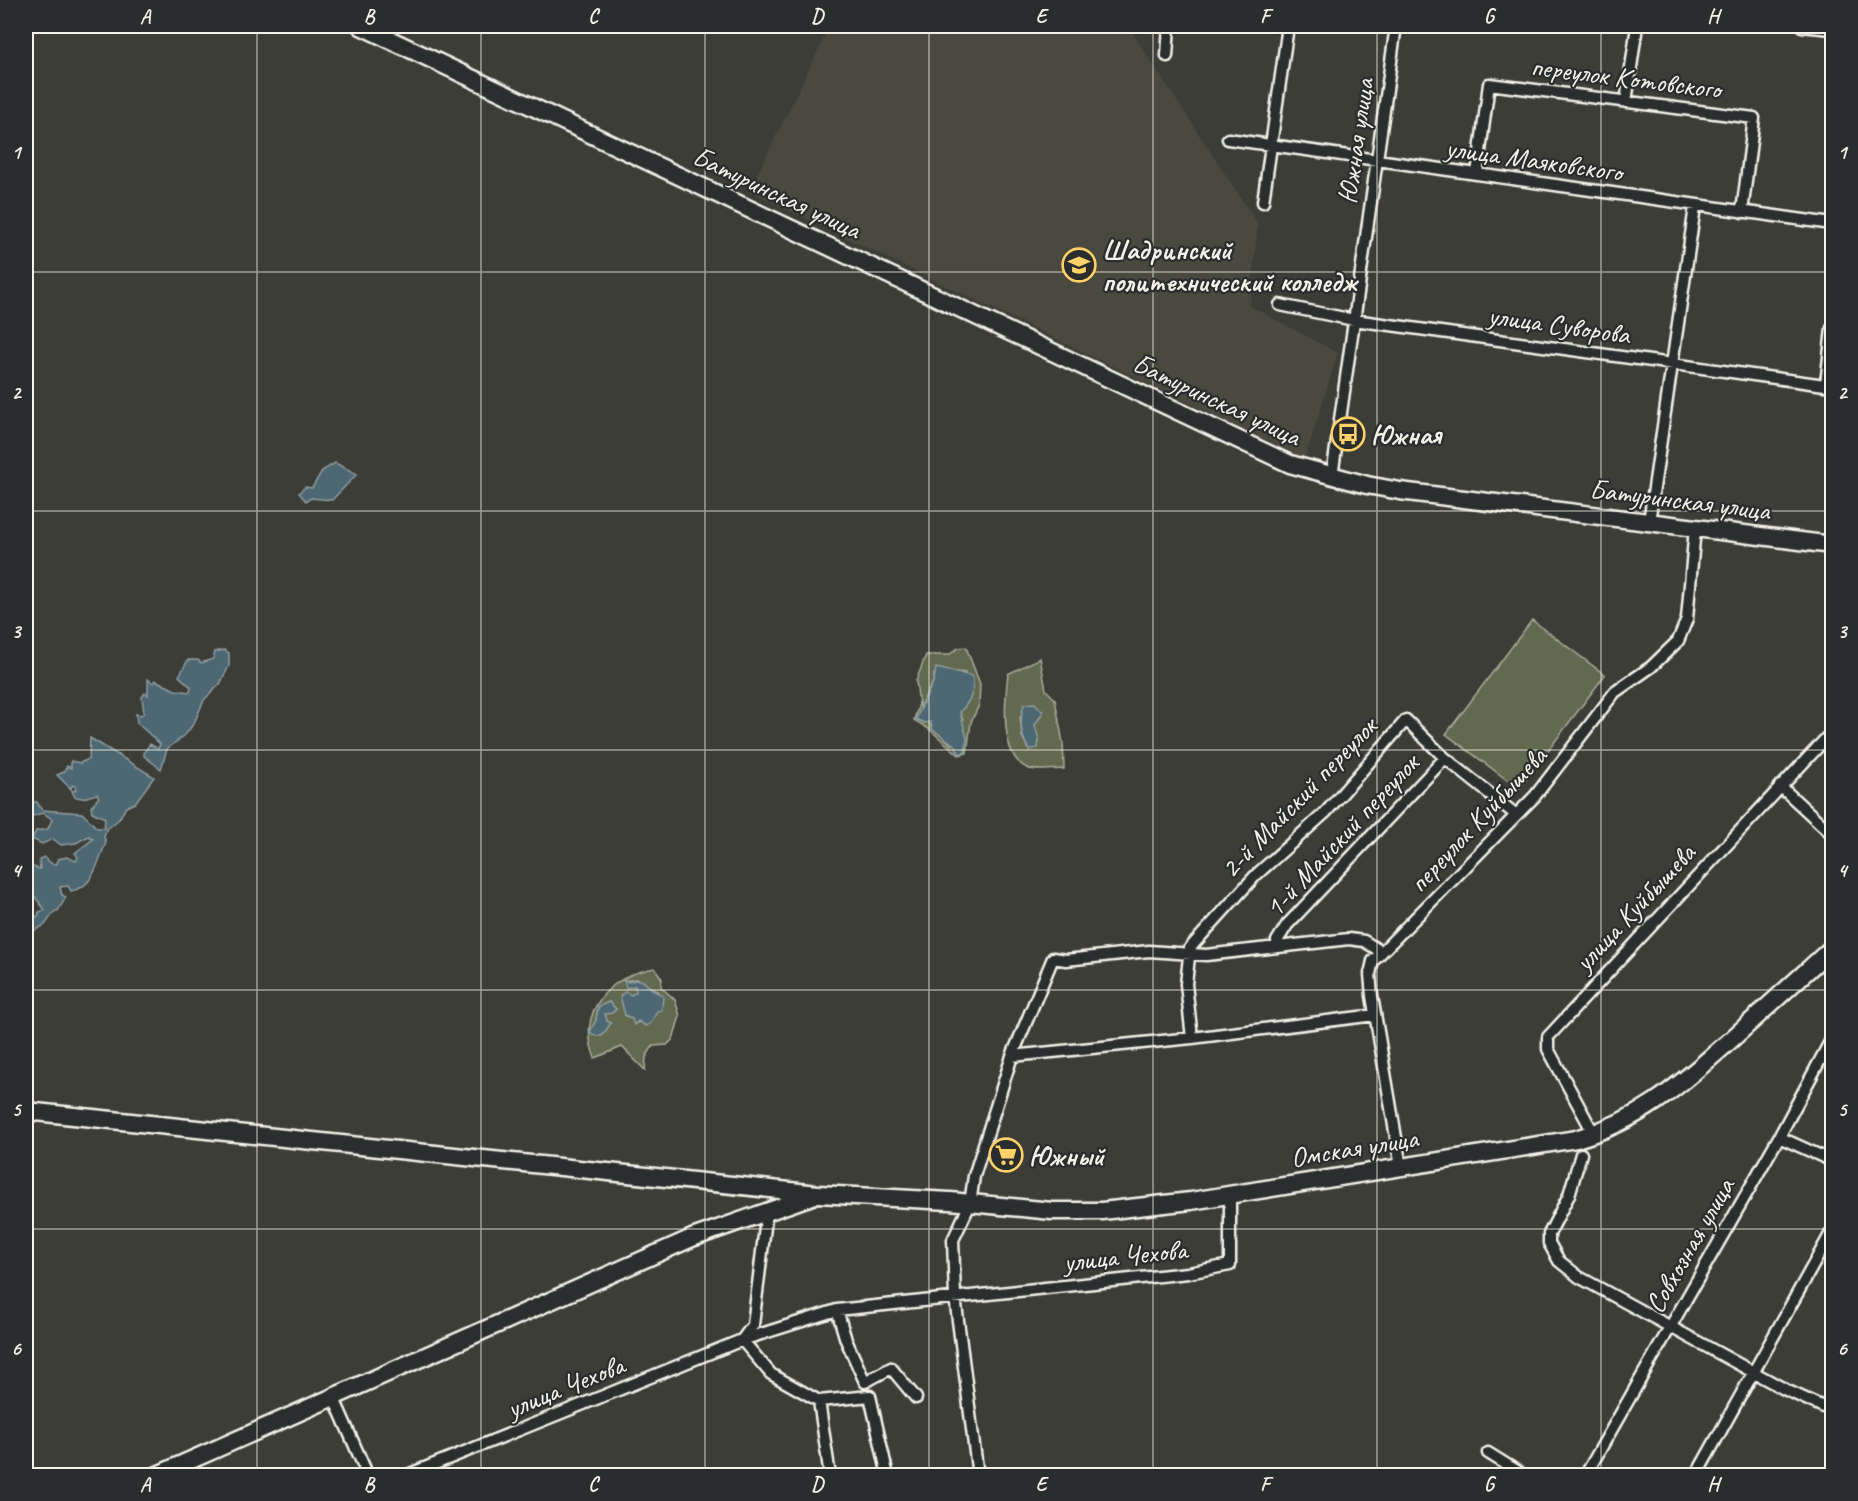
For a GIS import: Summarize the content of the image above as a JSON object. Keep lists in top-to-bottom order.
{
  "streets": {
    "street": [
      "переулок Котовского",
      "Южная улица",
      "улица Маяковского",
      "Батуринская улица",
      "улица Суворова",
      "2-й Майский переулок",
      "переулок Куйбышева",
      "1-й Майский переулок",
      "улица Куйбышева",
      "Омская улица",
      "Совхозная улица",
      "улица Чехова"
    ]
  },
  "crossings": [
    ["переулок Котовского", "улица Маяковского"],
    ["Южная улица", "улица Маяковского"],
    ["Южная улица", "Батуринская улица"],
    ["Южная улица", "улица Суворова"],
    ["Батуринская улица", "переулок Куйбышева"],
    ["2-й Майский переулок", "переулок Куйбышева"],
    ["2-й Майский переулок", "1-й Майский переулок"],
    ["улица Куйбышева", "Омская улица"],
    ["Омская улица", "улица Чехова"]
  ],
  "places": {
    "school or university": ["Шадринский политехнический колледж"],
    "bus stop": ["Южная"],
    "supermarket": ["Южный"]
  },
  "grid": {
    "columns": [
      "A",
      "B",
      "C",
      "D",
      "E",
      "F",
      "G",
      "H"
    ],
    "rows": [
      "1",
      "2",
      "3",
      "4",
      "5",
      "6"
    ]
  }
}
